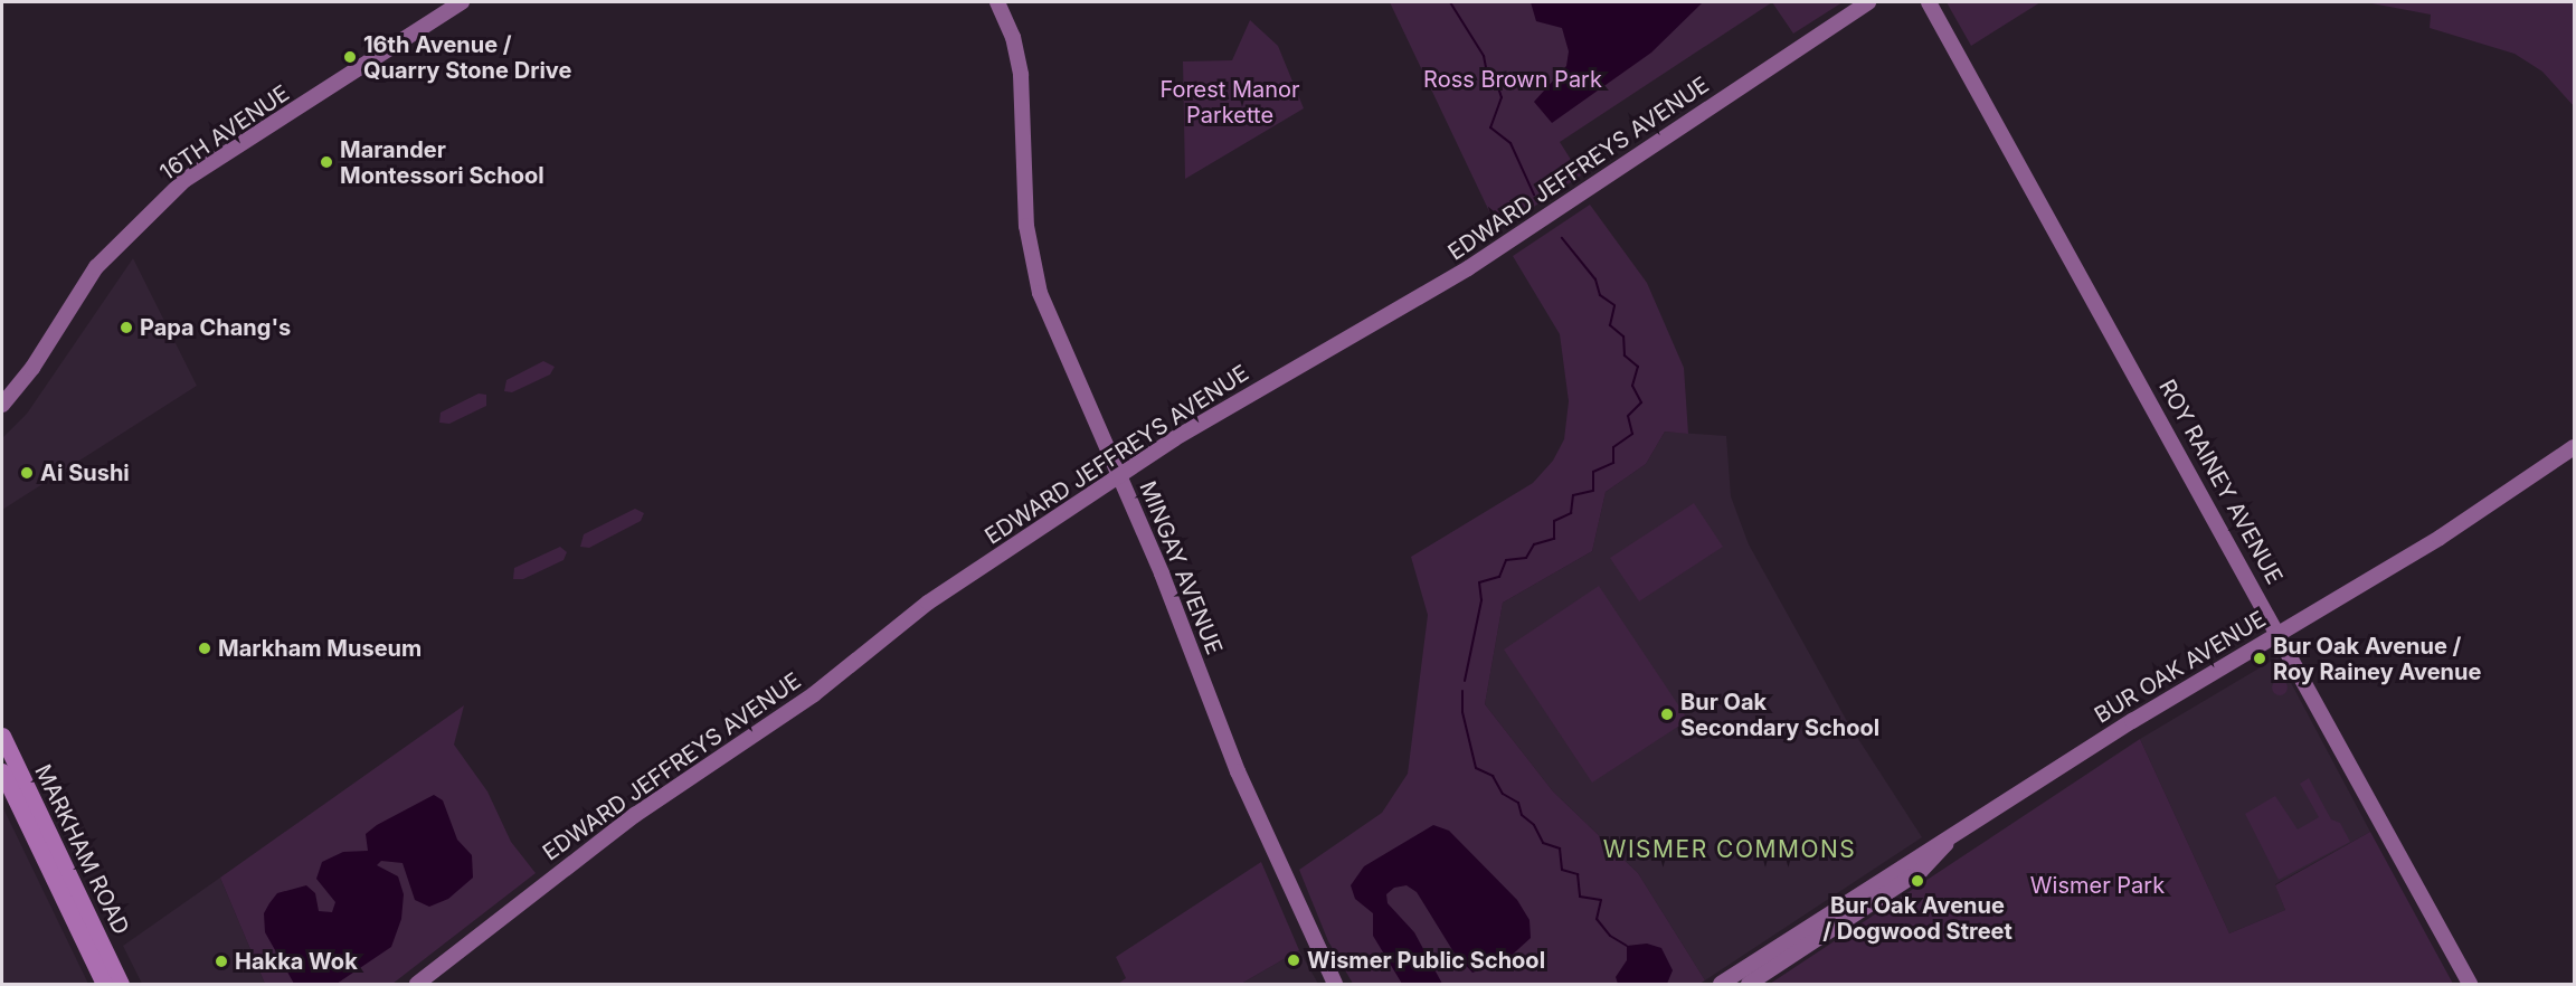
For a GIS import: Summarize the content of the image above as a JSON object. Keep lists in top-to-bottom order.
{
  "streets": {
    "main road": ["MARKHAM ROAD"],
    "street": [
      "16TH AVENUE",
      "EDWARD JEFFREYS AVENUE",
      "ROY RAINEY AVENUE",
      "MINGAY AVENUE",
      "BUR OAK AVENUE"
    ]
  },
  "crossings": [
    ["EDWARD JEFFREYS AVENUE", "MINGAY AVENUE"],
    ["ROY RAINEY AVENUE", "BUR OAK AVENUE"]
  ],
  "districts": ["WISMER COMMONS"],
  "parks": ["Ross Brown Park", "Forest Manor Parkette", "Wismer Park"],
  "places": [
    "16th Avenue / Quarry Stone Drive",
    "Marander Montessori School",
    "Papa Chang's",
    "Ai Sushi",
    "Markham Museum",
    "Bur Oak Avenue / Roy Rainey Avenue",
    "Bur Oak Secondary School",
    "Bur Oak Avenue / Dogwood Street",
    "Wismer Public School",
    "Hakka Wok"
  ]
}
